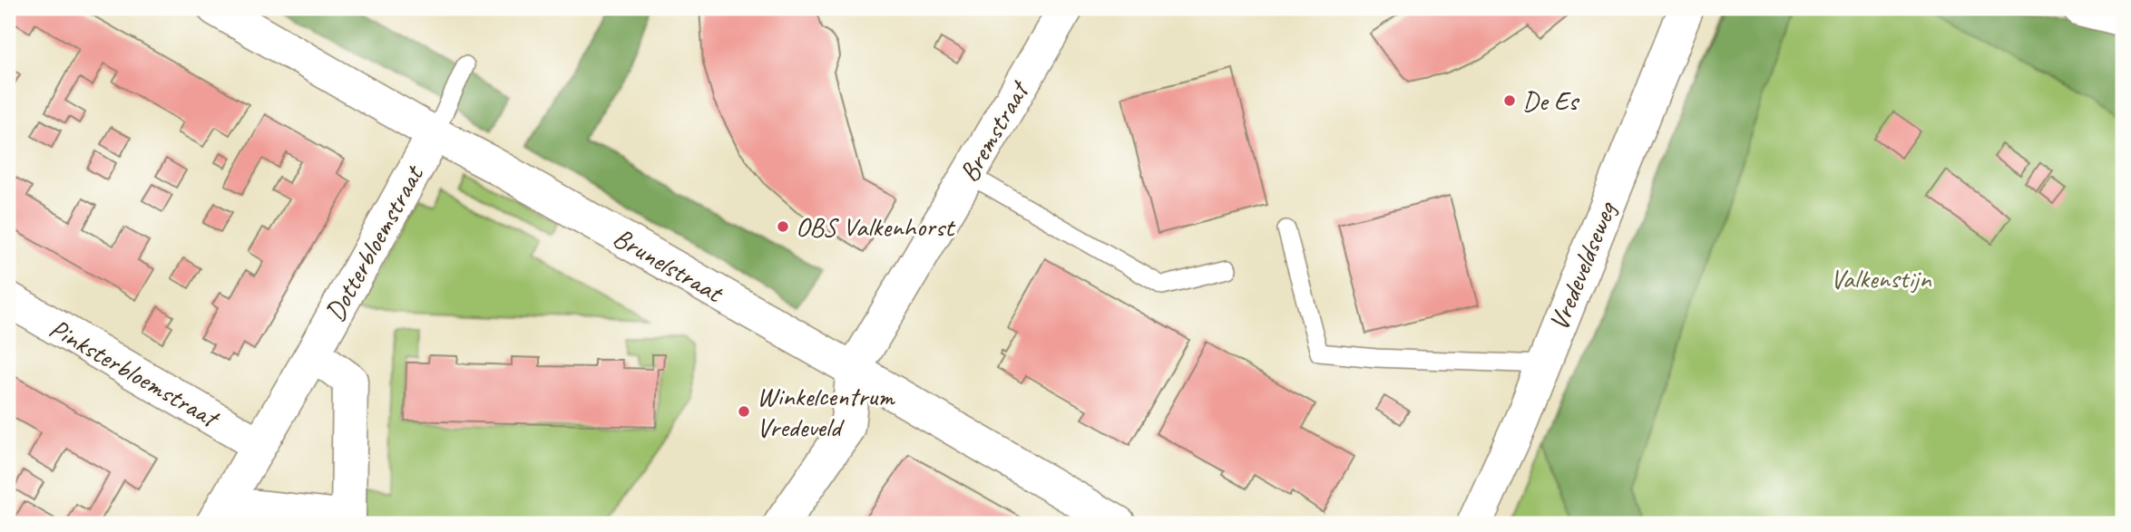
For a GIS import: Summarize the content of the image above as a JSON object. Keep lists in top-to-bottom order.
{
  "streets": {
    "street": [
      "Bremstraat",
      "Dotterbloemstraat",
      "Brunelstraat",
      "Vredeveldseweg",
      "Pinksterbloemstraat"
    ]
  },
  "crossings": [
    ["Bremstraat", "Brunelstraat"],
    ["Dotterbloemstraat", "Brunelstraat"],
    ["Dotterbloemstraat", "Pinksterbloemstraat"]
  ],
  "parks": ["Valkenstijn"],
  "places": ["De Es", "OBS Valkenhorst", "Winkelcentrum Vredeveld"]
}
